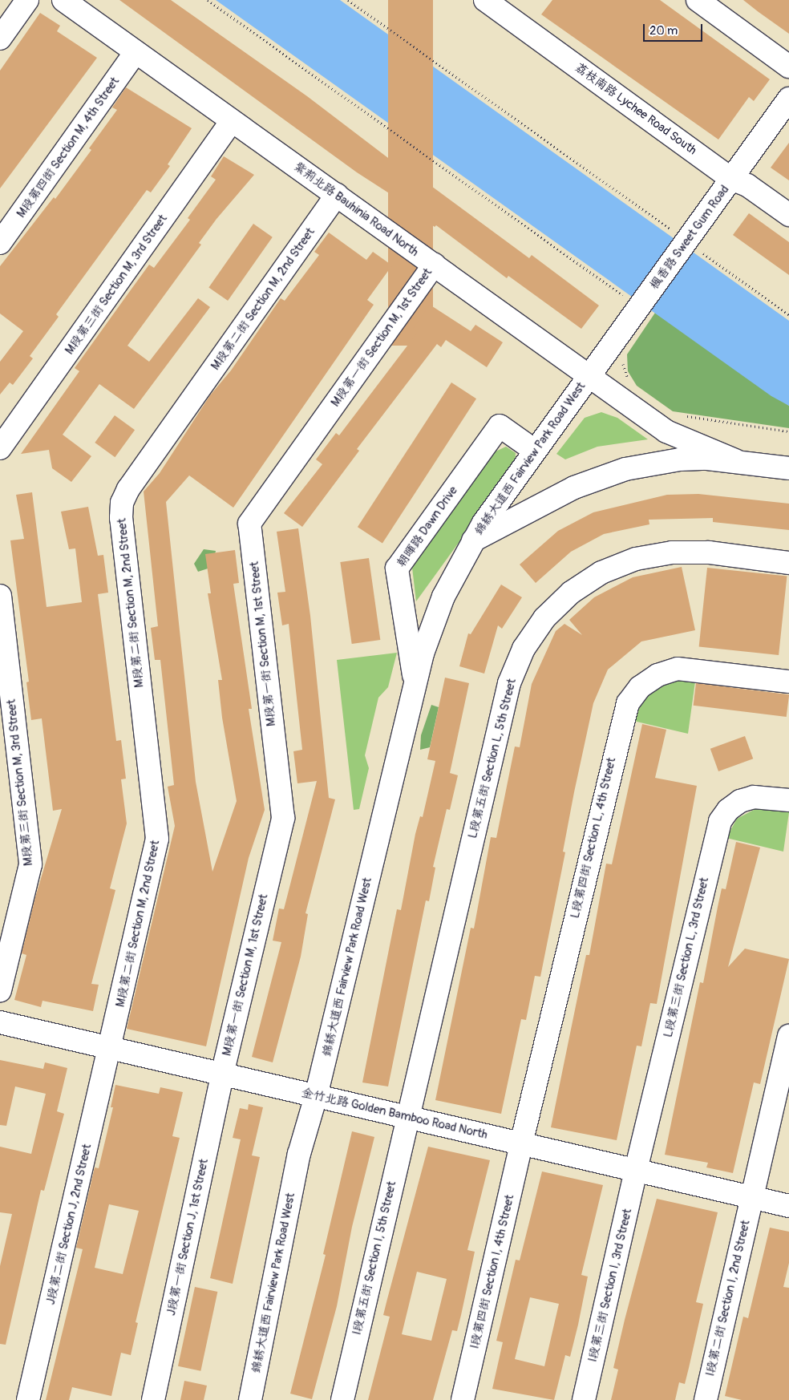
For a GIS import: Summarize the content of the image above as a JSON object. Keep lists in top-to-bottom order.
{
  "streets": {
    "street": [
      "荔枝南路 Lychee Road South",
      "M段第四街 Section M, 4th Street",
      "紫荊北路 Bauhinia Road North",
      "楓香路 Sweet Gum Road",
      "M段第三街 Section M, 3rd Street",
      "M段第二街 Section M, 2nd Street",
      "M段第一街 Section M, 1st Street",
      "錦綉大道西 Fairview Park Road West",
      "朝暉路 Dawn Drive",
      "L段第五街 Section L, 5th Street",
      "L段第四街 Section L, 4th Street",
      "L段第三街 Section L, 3rd Street",
      "金竹北路 Golden Bamboo Road North",
      "J段第二街 Section J, 2nd Street",
      "J段第一街 Section J, 1st Street",
      "I段第五街 Section I, 5th Street",
      "I段第四街 Section I, 4th Street",
      "I段第三街 Section I, 3rd Street",
      "I段第二街 Section I, 2nd Street"
    ]
  },
  "crossings": [
    ["荔枝南路 Lychee Road South", "楓香路 Sweet Gum Road"],
    ["M段第四街 Section M, 4th Street", "紫荊北路 Bauhinia Road North"],
    ["紫荊北路 Bauhinia Road North", "楓香路 Sweet Gum Road"],
    ["紫荊北路 Bauhinia Road North", "M段第三街 Section M, 3rd Street"],
    ["紫荊北路 Bauhinia Road North", "M段第二街 Section M, 2nd Street"],
    ["紫荊北路 Bauhinia Road North", "M段第一街 Section M, 1st Street"],
    ["紫荊北路 Bauhinia Road North", "錦綉大道西 Fairview Park Road West"],
    ["楓香路 Sweet Gum Road", "錦綉大道西 Fairview Park Road West"],
    ["M段第二街 Section M, 2nd Street", "金竹北路 Golden Bamboo Road North"],
    ["M段第二街 Section M, 2nd Street", "J段第二街 Section J, 2nd Street"],
    ["M段第一街 Section M, 1st Street", "金竹北路 Golden Bamboo Road North"],
    ["M段第一街 Section M, 1st Street", "J段第一街 Section J, 1st Street"],
    ["錦綉大道西 Fairview Park Road West", "朝暉路 Dawn Drive"],
    ["錦綉大道西 Fairview Park Road West", "金竹北路 Golden Bamboo Road North"],
    ["L段第五街 Section L, 5th Street", "金竹北路 Golden Bamboo Road North"],
    ["L段第五街 Section L, 5th Street", "I段第五街 Section I, 5th Street"],
    ["L段第四街 Section L, 4th Street", "金竹北路 Golden Bamboo Road North"],
    ["L段第四街 Section L, 4th Street", "I段第四街 Section I, 4th Street"],
    ["L段第三街 Section L, 3rd Street", "金竹北路 Golden Bamboo Road North"],
    ["L段第三街 Section L, 3rd Street", "I段第三街 Section I, 3rd Street"],
    ["金竹北路 Golden Bamboo Road North", "J段第二街 Section J, 2nd Street"],
    ["金竹北路 Golden Bamboo Road North", "J段第一街 Section J, 1st Street"],
    ["金竹北路 Golden Bamboo Road North", "I段第五街 Section I, 5th Street"],
    ["金竹北路 Golden Bamboo Road North", "I段第四街 Section I, 4th Street"],
    ["金竹北路 Golden Bamboo Road North", "I段第三街 Section I, 3rd Street"],
    ["金竹北路 Golden Bamboo Road North", "I段第二街 Section I, 2nd Street"]
  ],
  "scale_bar": "20 m"
}
